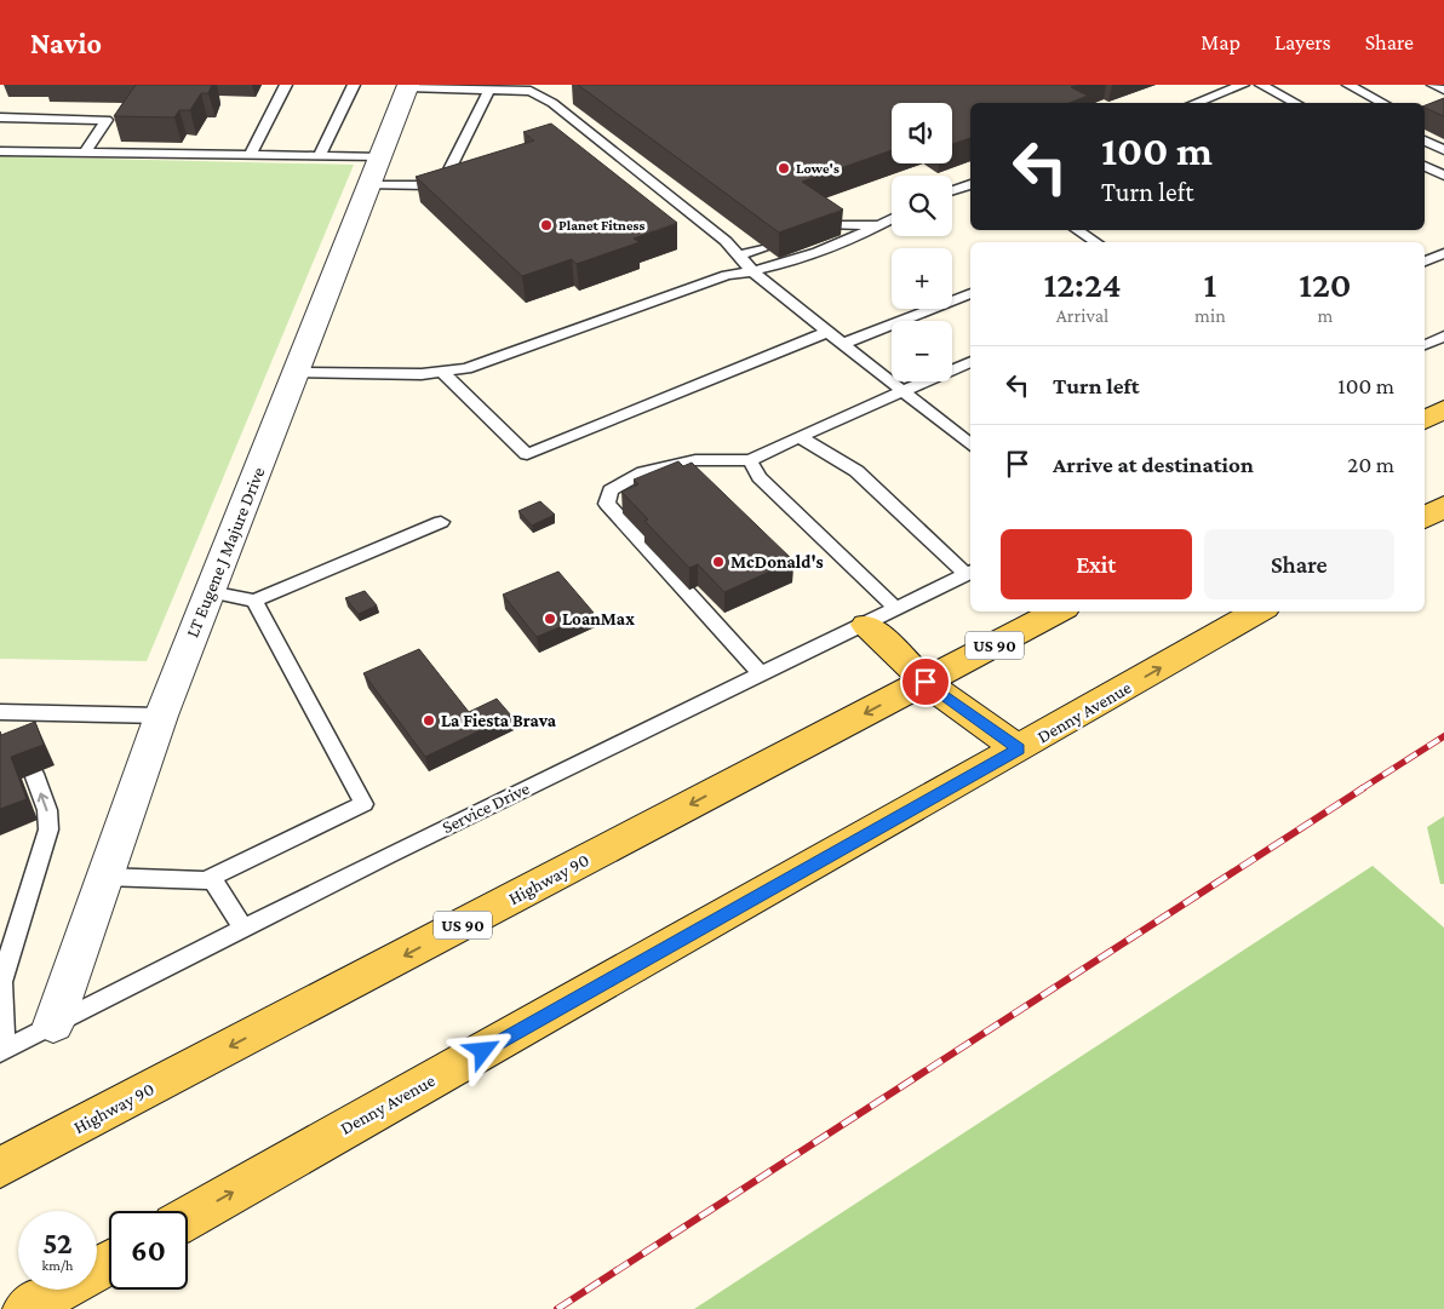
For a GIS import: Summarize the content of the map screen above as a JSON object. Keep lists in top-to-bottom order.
{
  "streets": {
    "main road": ["US 90", "Denny Avenue", "Highway 90"],
    "street": ["LT Eugene J Majure Drive"],
    "lane": ["Service Drive"]
  },
  "crossings": [
    ["LT Eugene J Majure Drive", "Service Drive"]
  ],
  "one_way": ["Denny Avenue", "Highway 90"],
  "places": [
    "Lowe's",
    "Planet Fitness",
    "McDonald's",
    "LoanMax",
    "La Fiesta Brava"
  ],
  "page": {
    "header": "Navio",
    "nav": ["Map", "Layers", "Share"],
    "map_buttons": ["+", "−"],
    "turn": ["100 m", "Turn left"],
    "eta": [
      "12:24",
      "Arrival",
      "1",
      "min",
      "120",
      "m"
    ],
    "list": [
      {
        "name": "Turn left",
        "value": "100 m"
      },
      {
        "name": "Arrive at destination",
        "value": "20 m"
      }
    ],
    "buttons": ["Exit", "Share"],
    "speed": "52 km/h",
    "limit": "60"
  }
}
